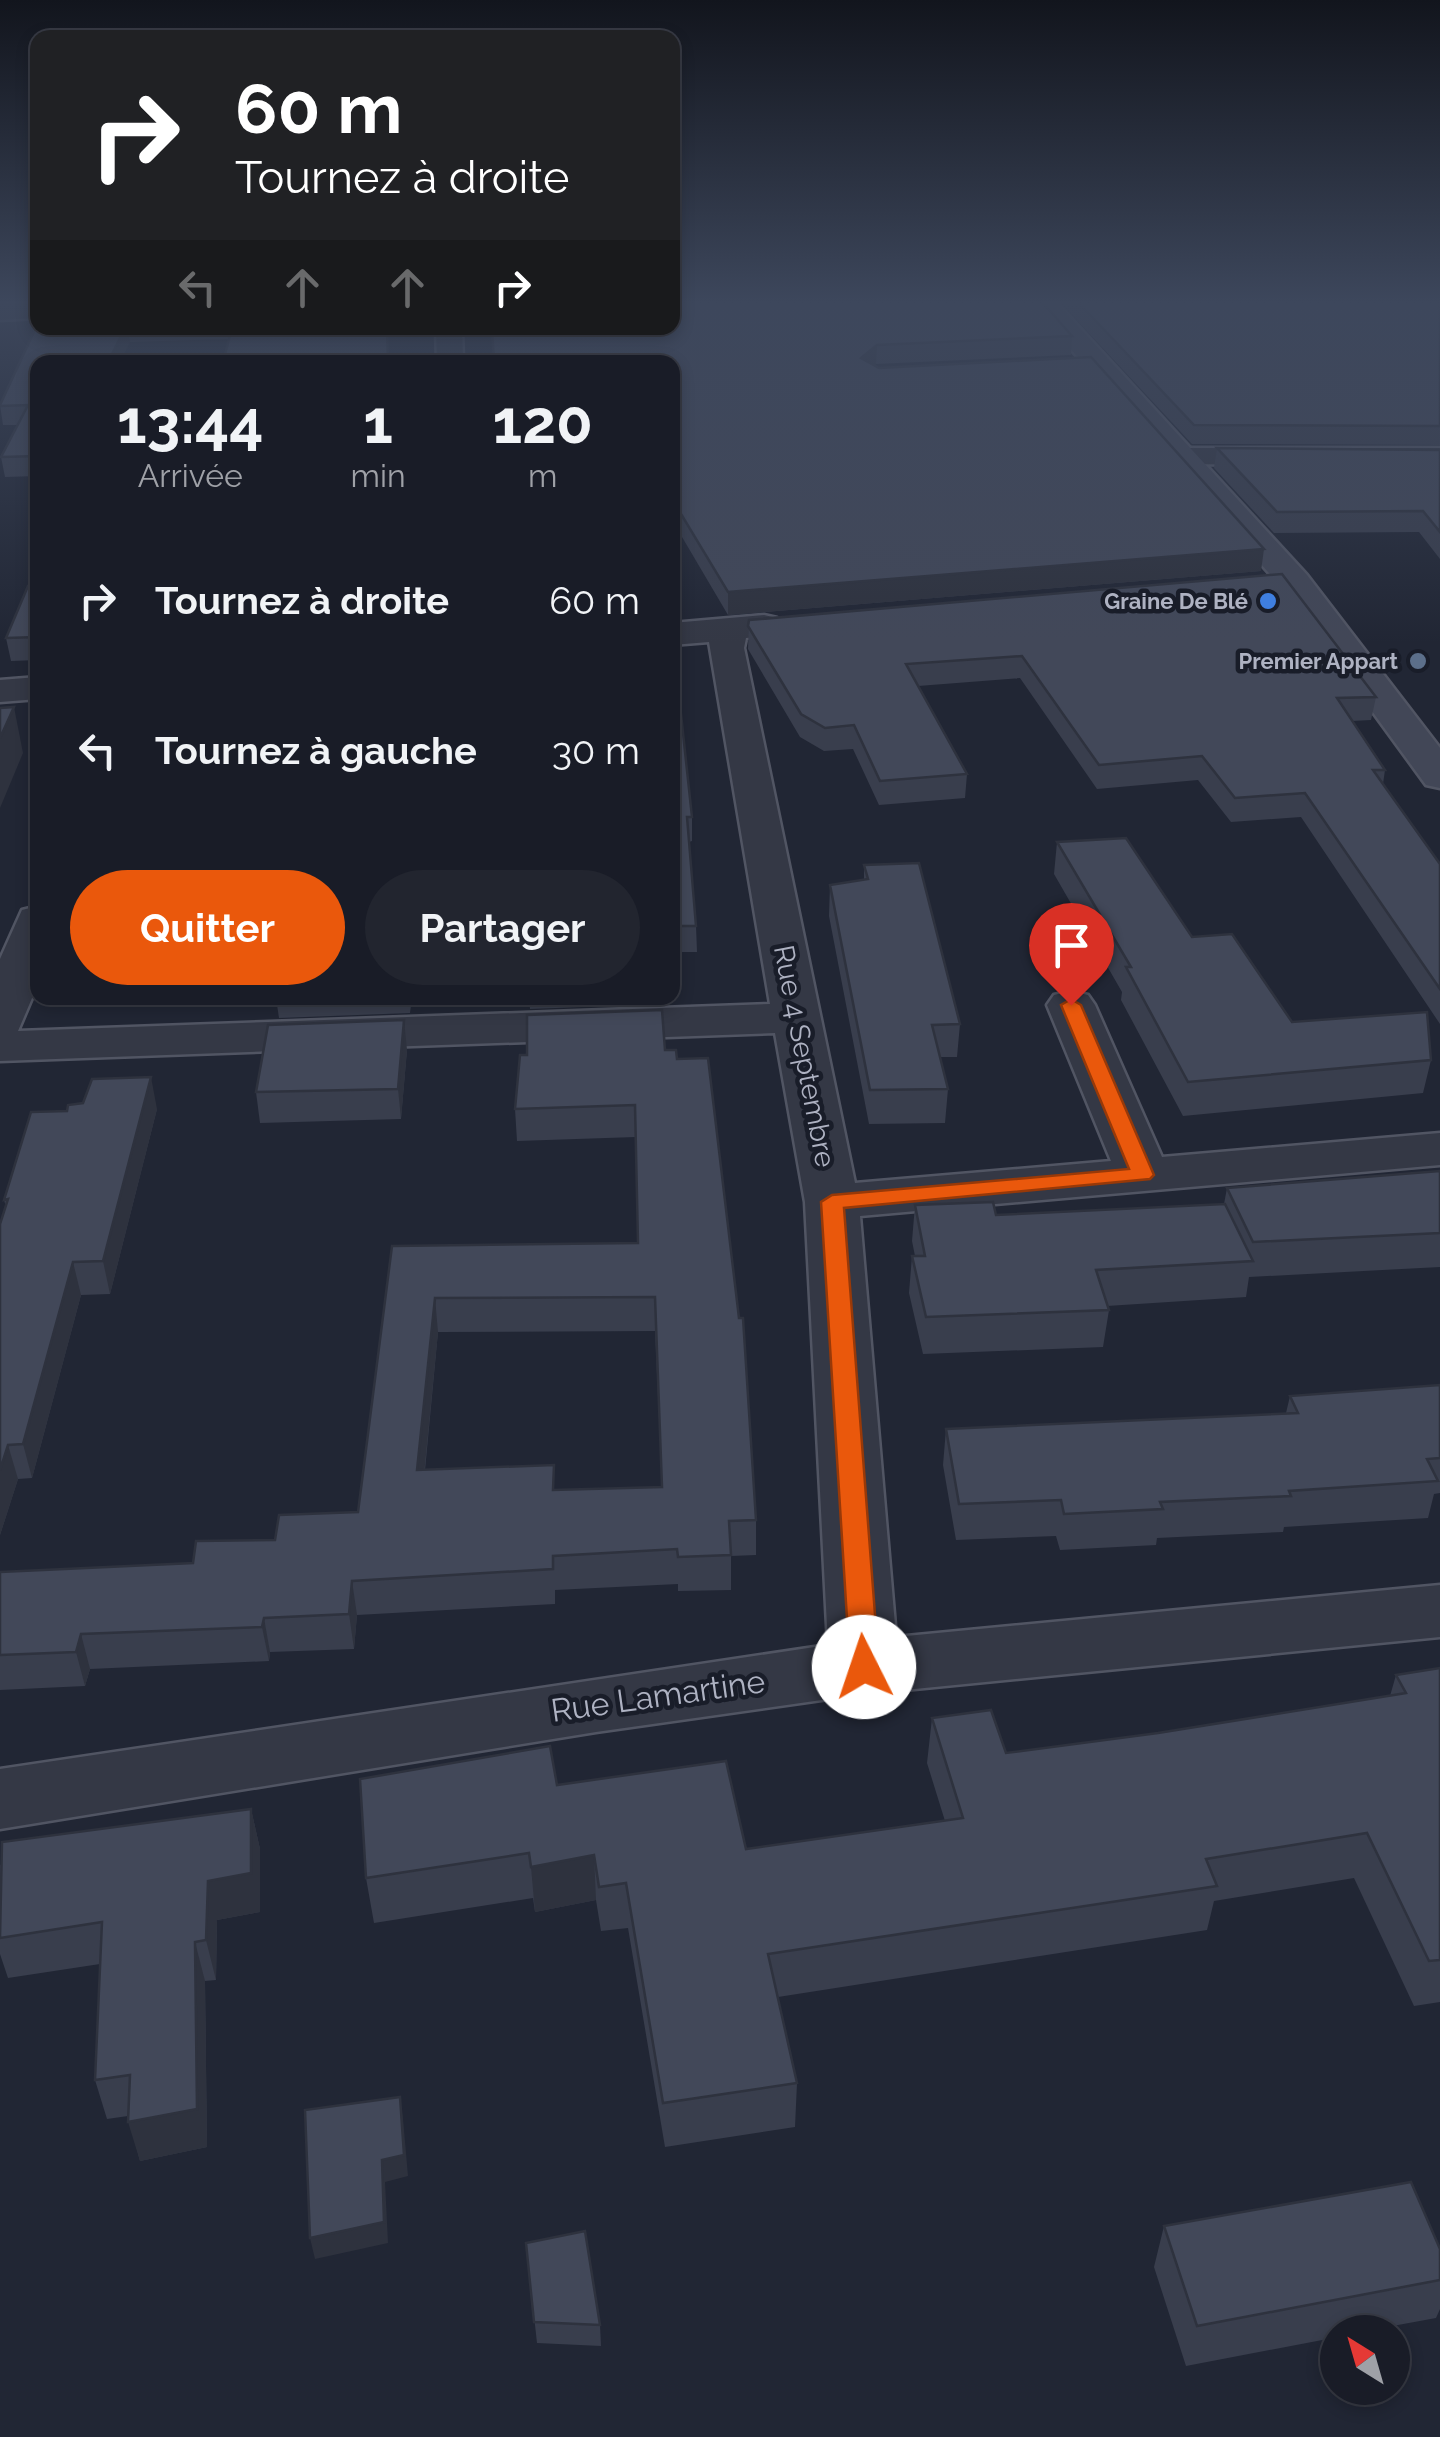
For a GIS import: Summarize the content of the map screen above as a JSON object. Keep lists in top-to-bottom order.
{
  "streets": {
    "street": ["Rue 4 Septembre", "Rue Lamartine"]
  },
  "crossings": [
    ["Rue 4 Septembre", "Rue Lamartine"]
  ],
  "places": ["Graine De Blé", "Premier Appart"],
  "north": "top left",
  "page": {
    "turn": ["60 m", "Tournez à droite"],
    "eta": [
      "13:44",
      "Arrivée",
      "1",
      "min",
      "120",
      "m"
    ],
    "list": [
      {
        "name": "Tournez à droite",
        "value": "60 m"
      },
      {
        "name": "Tournez à gauche",
        "value": "30 m"
      }
    ],
    "buttons": ["Quitter", "Partager"]
  }
}
